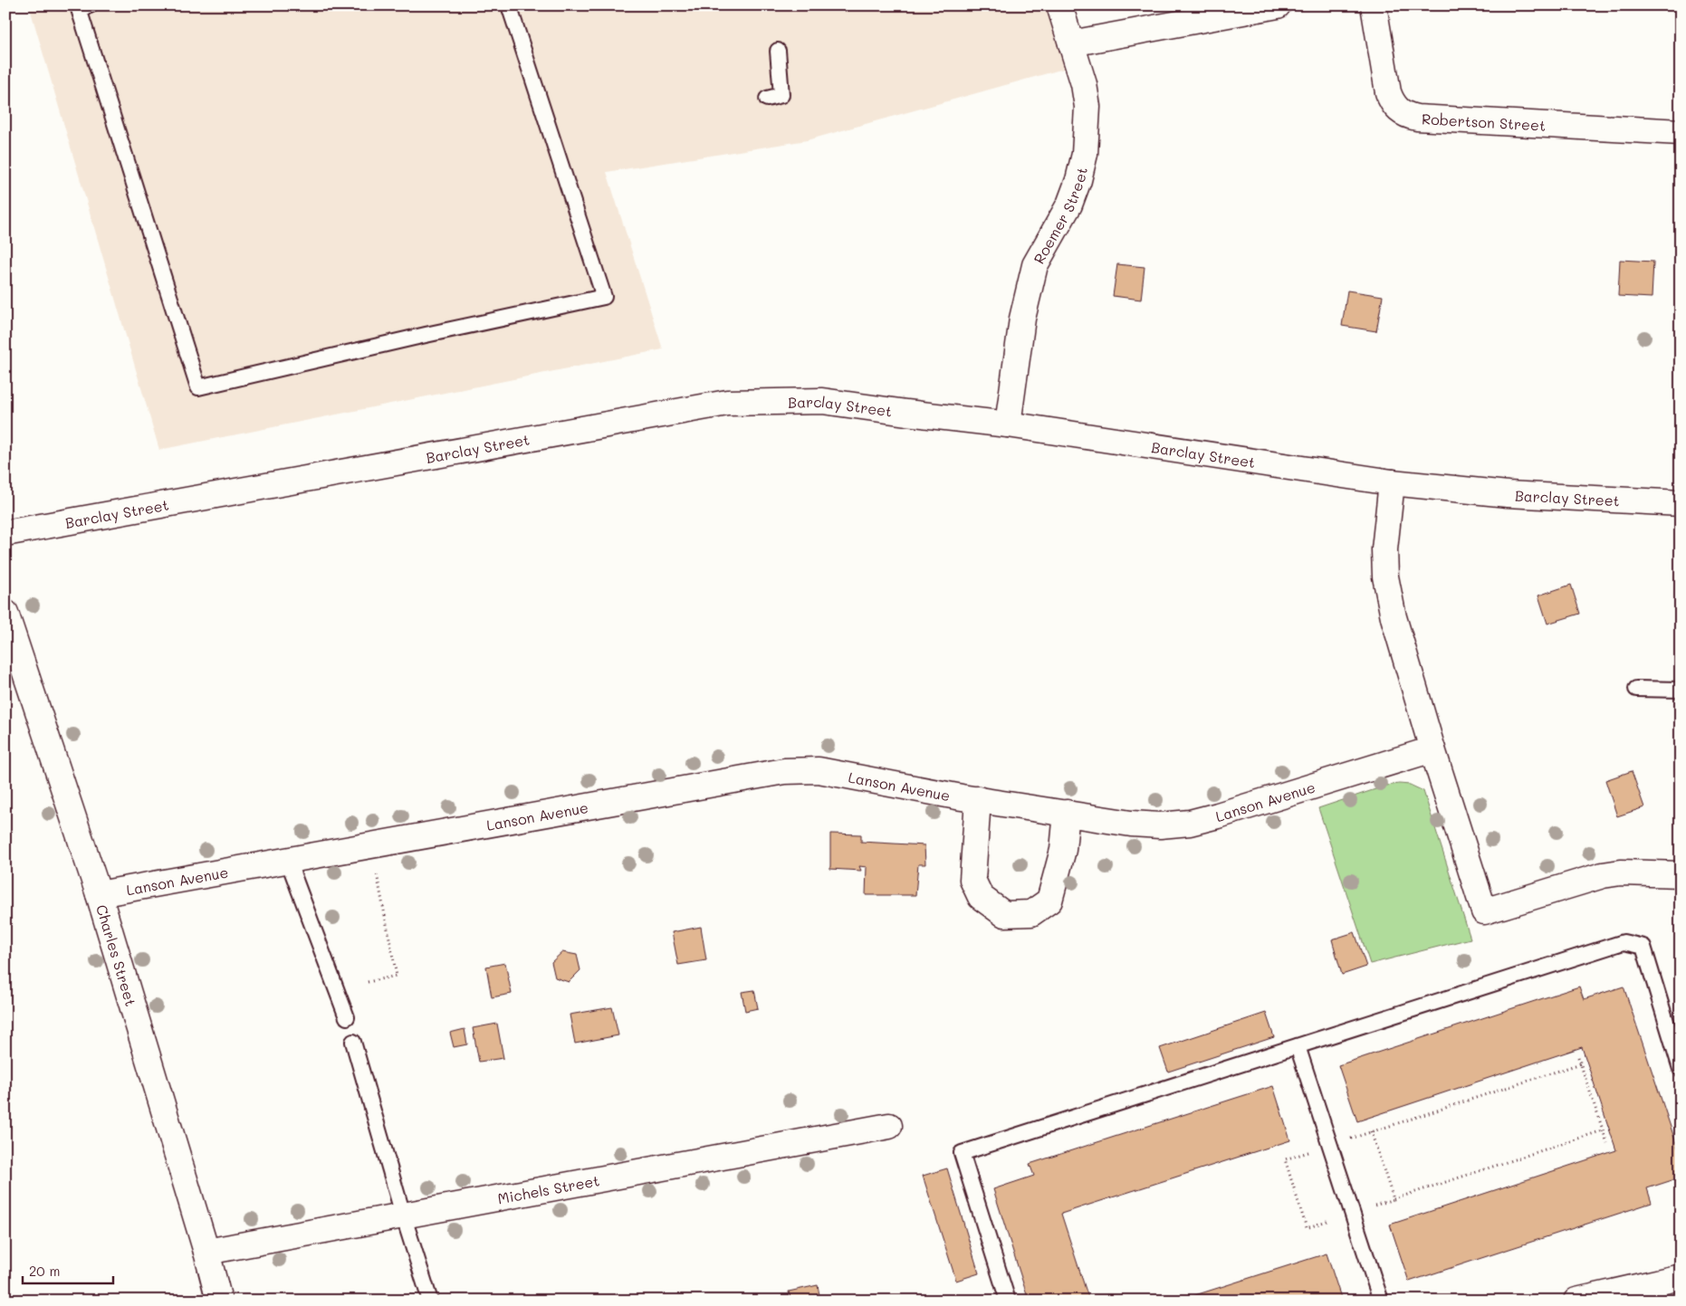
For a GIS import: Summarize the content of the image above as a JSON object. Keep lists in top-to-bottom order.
{
  "streets": {
    "street": [
      "Robertson Street",
      "Roemer Street",
      "Barclay Street",
      "Lanson Avenue",
      "Charles Street",
      "Michels Street"
    ]
  },
  "crossings": [
    ["Roemer Street", "Barclay Street"],
    ["Lanson Avenue", "Charles Street"],
    ["Charles Street", "Michels Street"]
  ],
  "scale_bar": "20 m"
}
